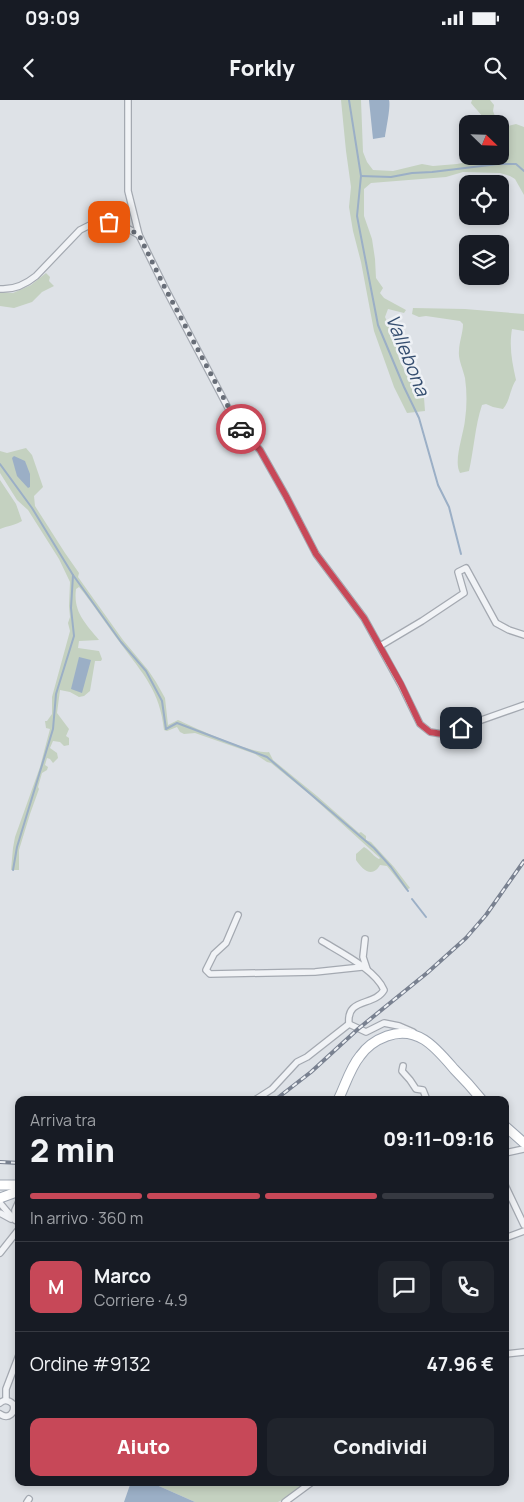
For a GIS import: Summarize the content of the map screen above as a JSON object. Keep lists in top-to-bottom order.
{
  "water": ["Vallebona"],
  "north": "bottom right",
  "page": {
    "status": "09:09",
    "header": "Forkly",
    "heading": ["2 min", "Arriva tra", "09:11–09:16"],
    "panel": [
      "Marco",
      "Corriere · 4.9",
      "Ordine #9132",
      "47.96 €"
    ],
    "bar": "In arrivo · 360 m",
    "round": "M",
    "buttons": ["Aiuto", "Condividi"]
  }
}
